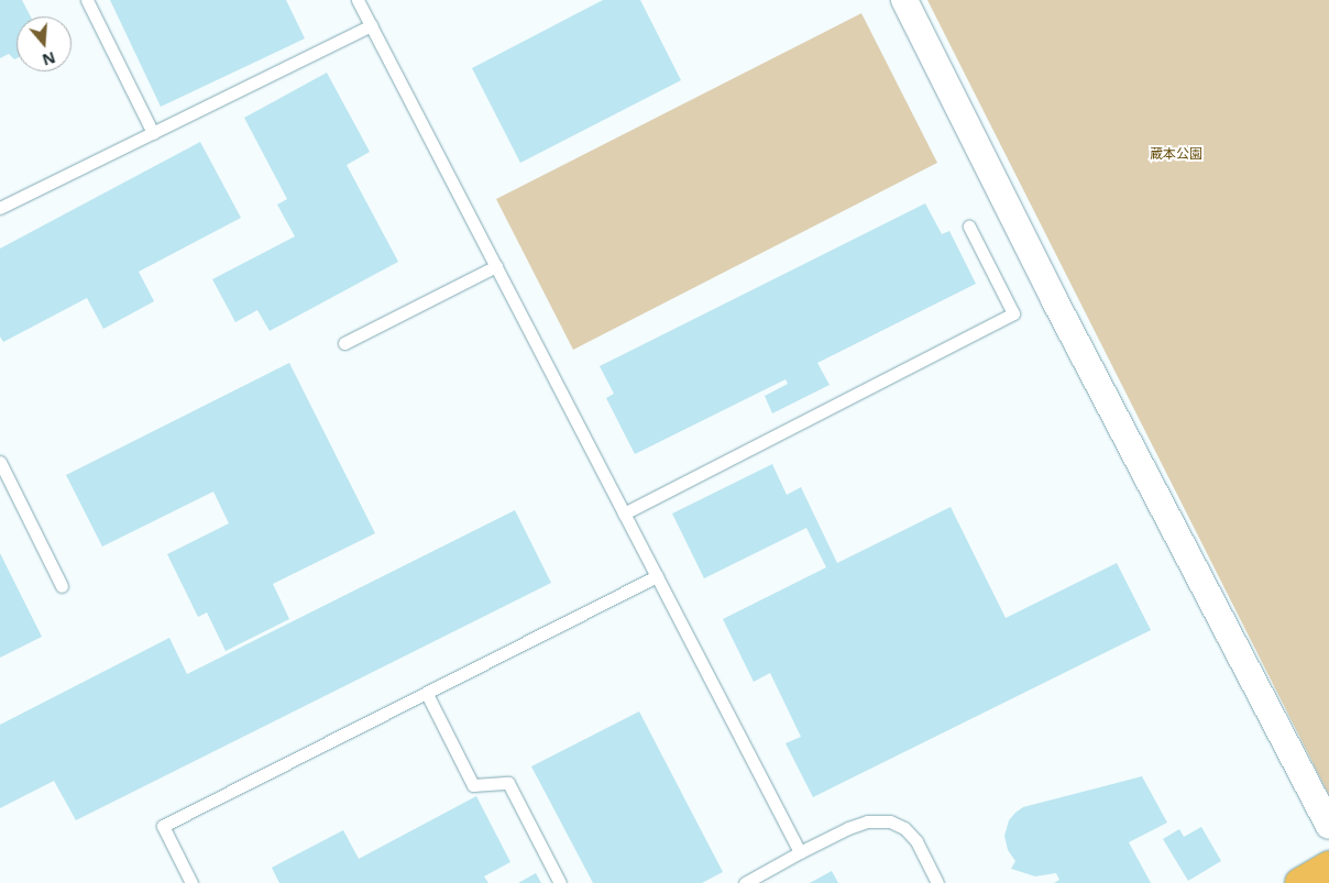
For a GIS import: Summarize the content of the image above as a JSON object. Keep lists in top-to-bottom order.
{
  "parks": ["蔵本公園"],
  "north": "bottom"
}
